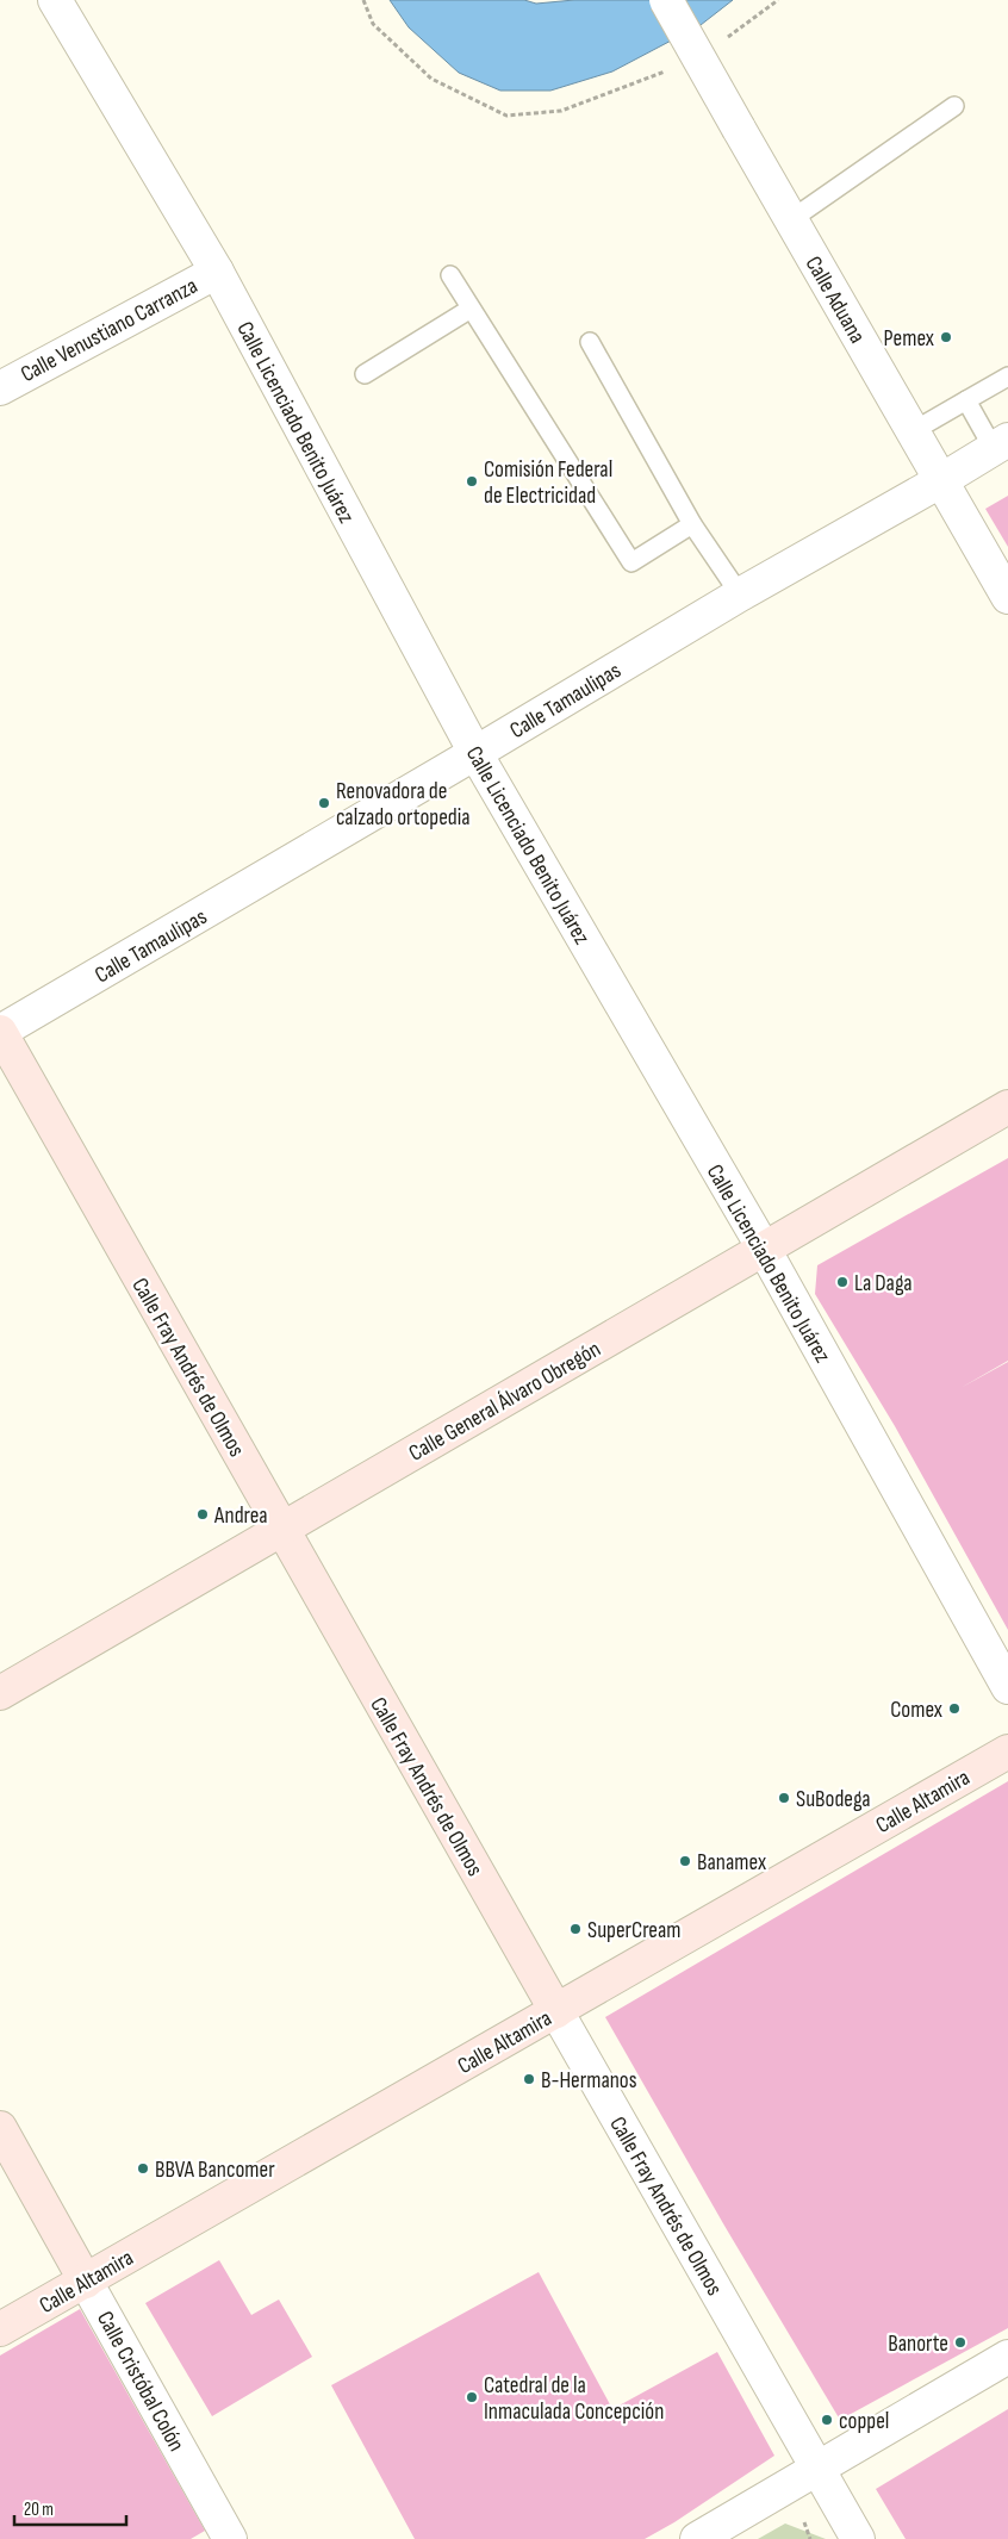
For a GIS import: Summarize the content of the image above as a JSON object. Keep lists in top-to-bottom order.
{
  "streets": {
    "main road": [
      "Calle Fray Andrés de Olmos",
      "Calle General Álvaro Obregón",
      "Calle Altamira",
      "Calle Cristóbal Colón"
    ],
    "street": [
      "Calle Aduana",
      "Calle Venustiano Carranza",
      "Calle Licenciado Benito Juárez",
      "Calle Tamaulipas"
    ]
  },
  "crossings": [
    ["Calle Aduana", "Calle Tamaulipas"],
    ["Calle Venustiano Carranza", "Calle Licenciado Benito Juárez"],
    ["Calle Licenciado Benito Juárez", "Calle Tamaulipas"],
    ["Calle Licenciado Benito Juárez", "Calle General Álvaro Obregón"],
    ["Calle Tamaulipas", "Calle Fray Andrés de Olmos"],
    ["Calle Fray Andrés de Olmos", "Calle General Álvaro Obregón"],
    ["Calle Fray Andrés de Olmos", "Calle Altamira"],
    ["Calle Altamira", "Calle Cristóbal Colón"]
  ],
  "places": [
    "Pemex",
    "Comisión Federal de Electricidad",
    "Renovadora de calzado ortopedia",
    "La Daga",
    "Andrea",
    "Comex",
    "SuBodega",
    "Banamex",
    "SuperCream",
    "B-Hermanos",
    "BBVA Bancomer",
    "Banorte",
    "Catedral de la Inmaculada Concepción",
    "coppel"
  ],
  "scale_bar": "20 m"
}
